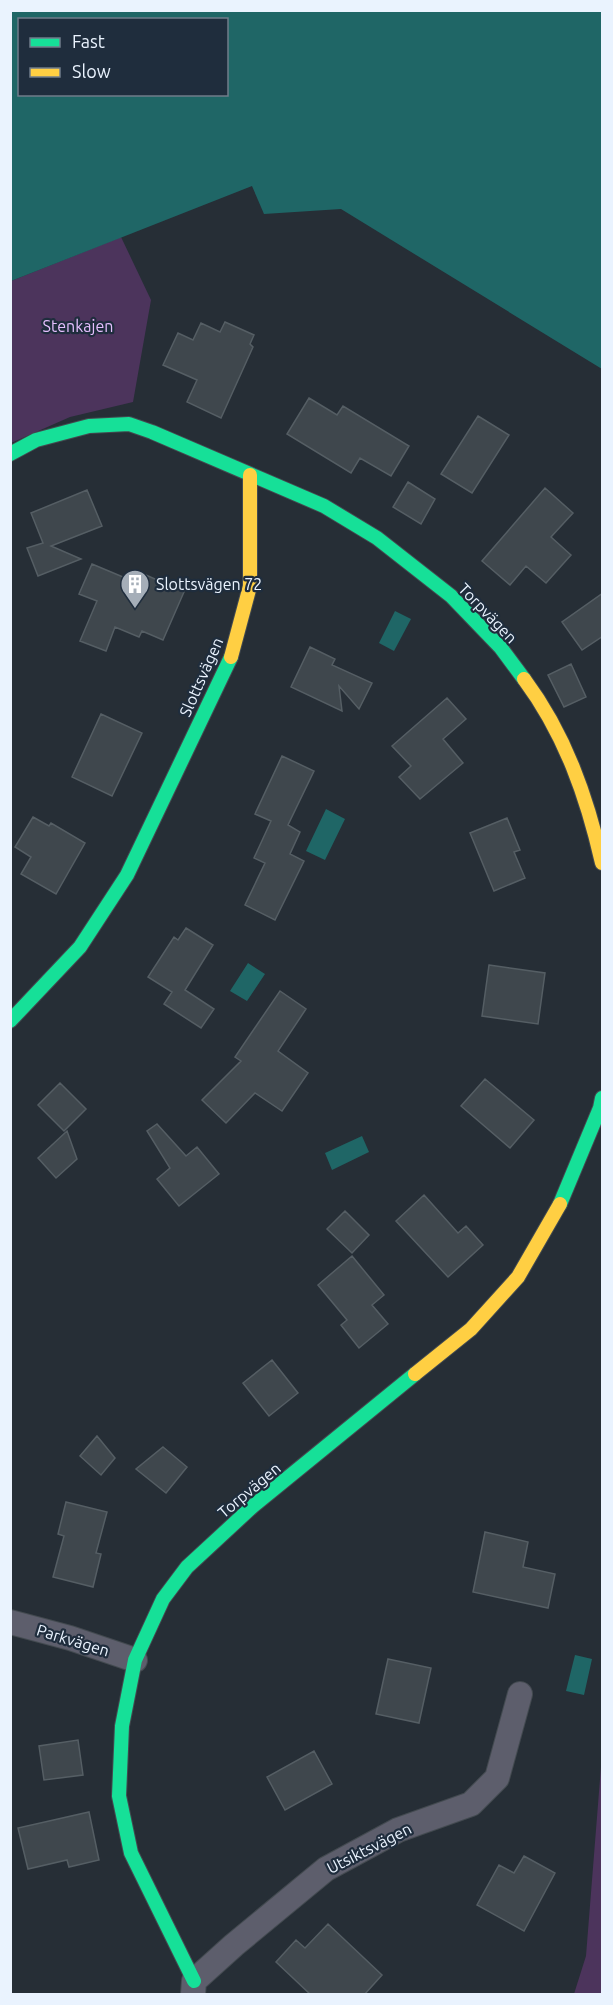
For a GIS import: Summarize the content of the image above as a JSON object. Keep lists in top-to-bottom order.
{
  "streets": {
    "street": [
      "Torpvägen",
      "Slottsvägen",
      "Parkvägen",
      "Utsiktsvägen"
    ]
  },
  "crossings": [
    ["Torpvägen", "Slottsvägen"],
    ["Torpvägen", "Parkvägen"],
    ["Torpvägen", "Utsiktsvägen"]
  ],
  "parks": ["Stenkajen"],
  "places": {
    "building": ["Slottsvägen 72"]
  },
  "legend": ["Fast", "Slow"]
}
